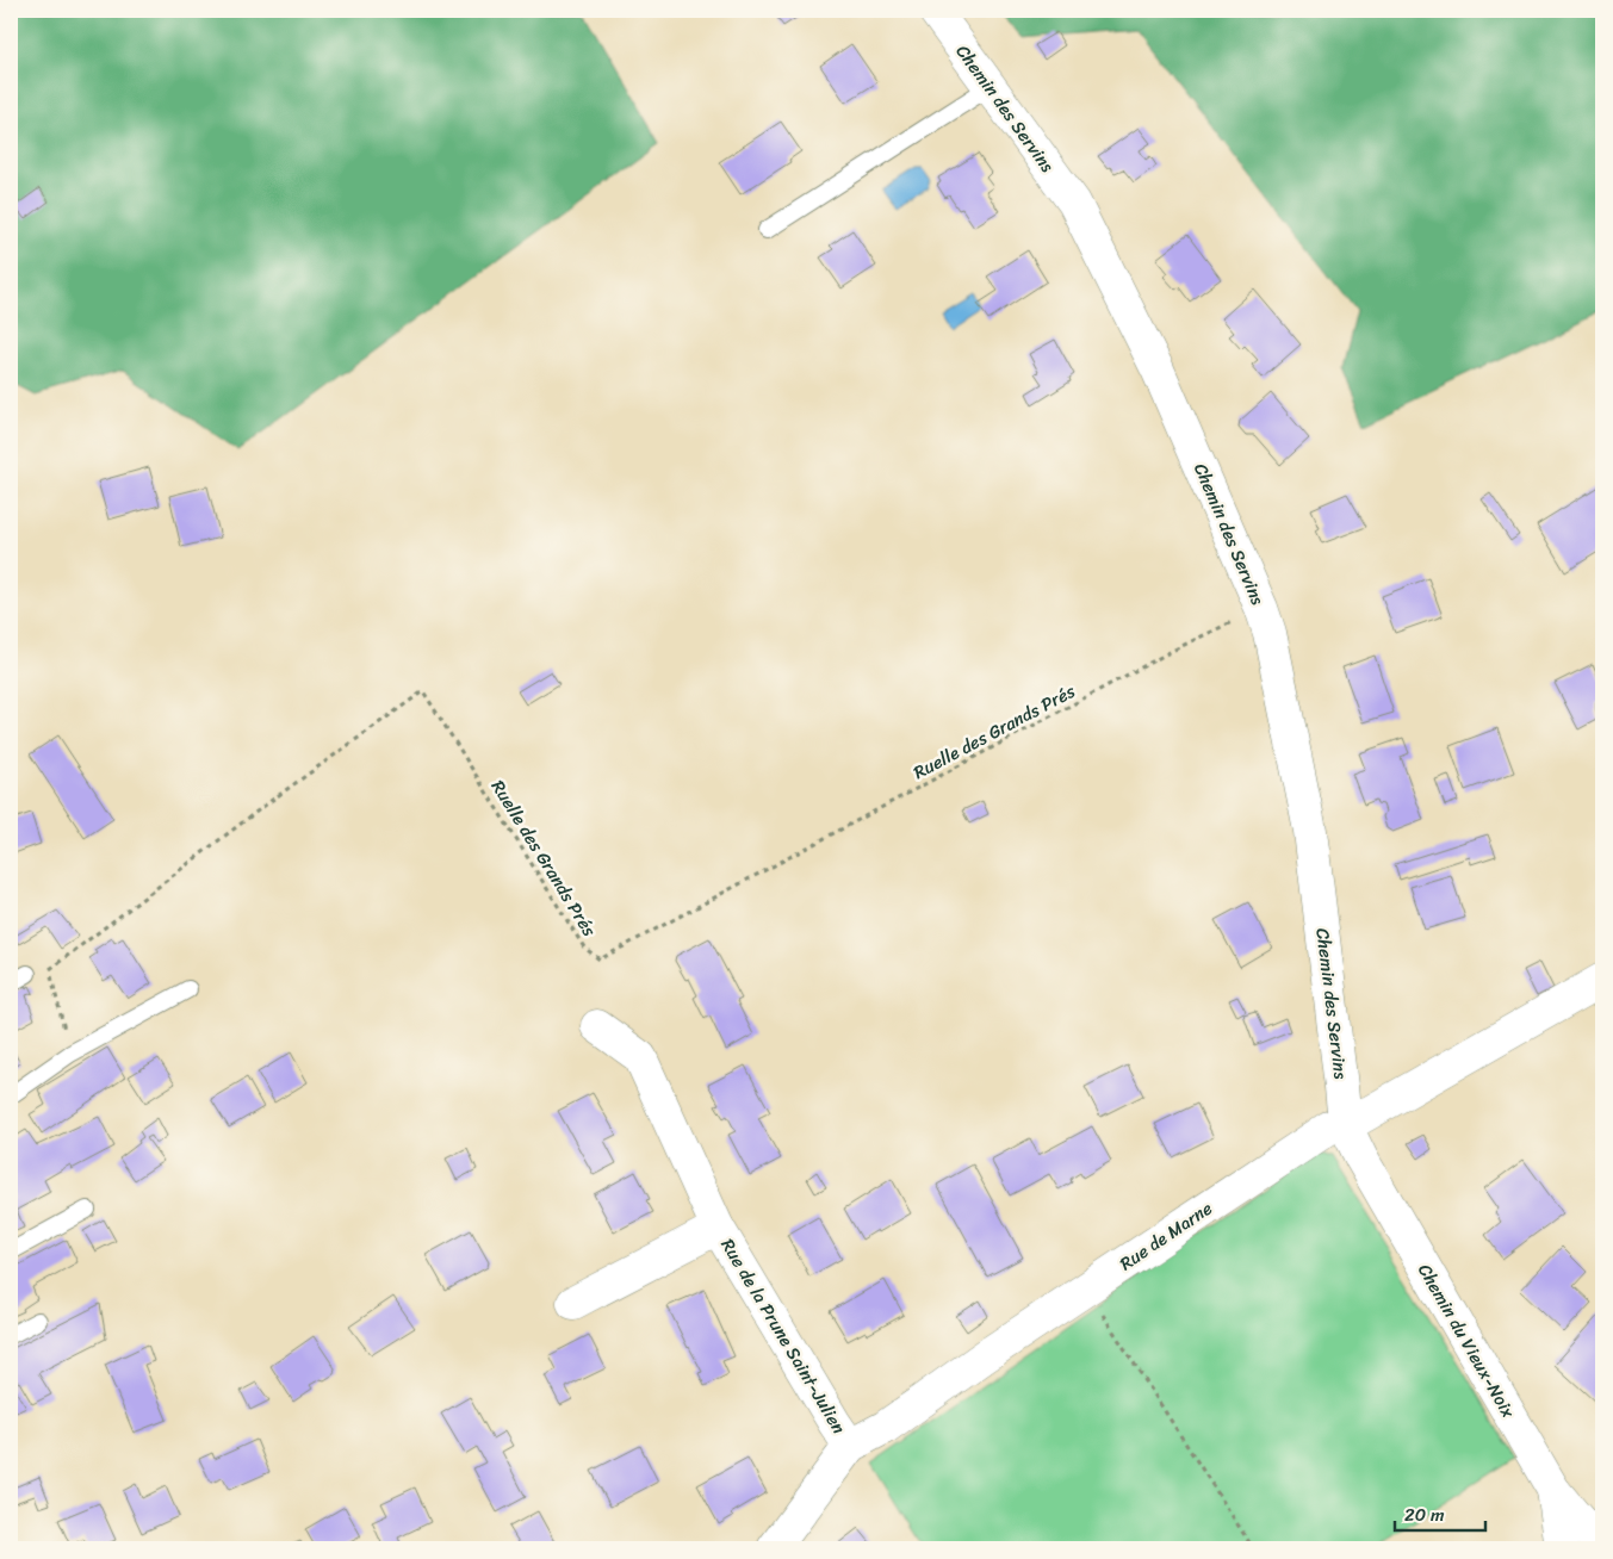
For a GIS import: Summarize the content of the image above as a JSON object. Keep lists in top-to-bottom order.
{
  "streets": {
    "street": [
      "Chemin des Servins",
      "Rue de Marne",
      "Rue de la Prune Saint-Julien",
      "Chemin du Vieux-Noix"
    ],
    "path": ["Ruelle des Grands Prés"]
  },
  "crossings": [
    ["Chemin des Servins", "Ruelle des Grands Prés"],
    ["Chemin des Servins", "Rue de Marne"],
    ["Chemin des Servins", "Chemin du Vieux-Noix"],
    ["Rue de Marne", "Rue de la Prune Saint-Julien"],
    ["Rue de Marne", "Chemin du Vieux-Noix"]
  ],
  "scale_bar": "20 m"
}
